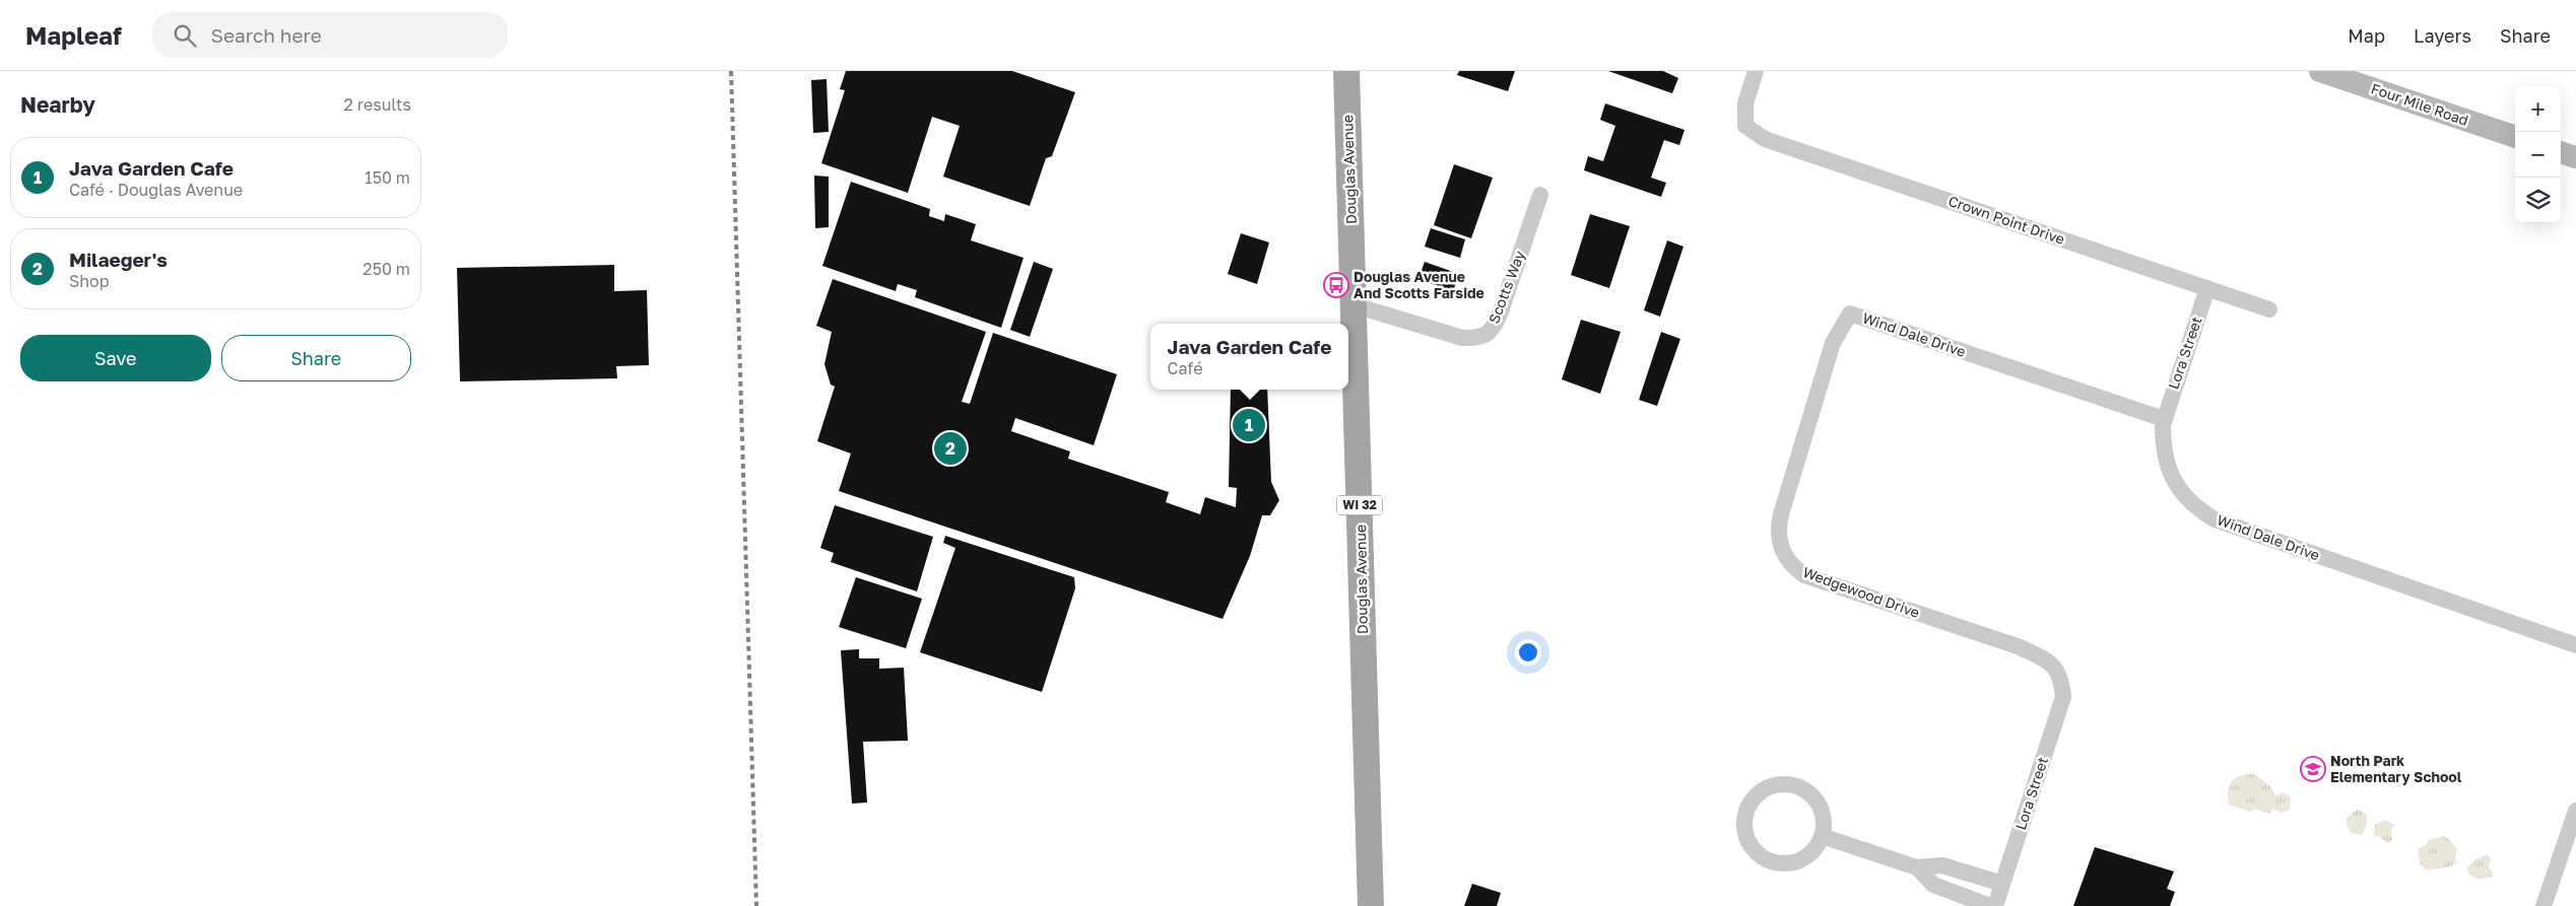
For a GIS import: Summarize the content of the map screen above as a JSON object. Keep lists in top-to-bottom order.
{
  "streets": {
    "main road": ["Four Mile Road", "Douglas Avenue", "WI 32"],
    "street": [
      "Crown Point Drive",
      "Scotts Way",
      "Wind Dale Drive",
      "Lora Street",
      "Wedgewood Drive"
    ]
  },
  "crossings": [
    ["Douglas Avenue", "Scotts Way"],
    ["Crown Point Drive", "Lora Street"],
    ["Wind Dale Drive", "Lora Street"],
    ["Wind Dale Drive", "Wedgewood Drive"],
    ["Lora Street", "Wedgewood Drive"]
  ],
  "places": {
    "bus stop": ["Douglas Avenue And Scotts Farside"],
    "school or university": ["North Park Elementary School"]
  },
  "page": {
    "header": "Mapleaf",
    "search": "Search here",
    "nav": ["Map", "Layers", "Share"],
    "heading": ["Nearby", "2 results"],
    "map_buttons": ["+", "−"],
    "list": [
      {
        "mark": "1",
        "name": "Java Garden Cafe",
        "note": "Café · Douglas Avenue",
        "value": "150 m"
      },
      {
        "mark": "2",
        "name": "Milaeger's",
        "note": "Shop",
        "value": "250 m"
      }
    ],
    "buttons": ["Save", "Share"],
    "popup": ["Java Garden Cafe", "Café"],
    "pins": ["1", "2"]
  }
}
